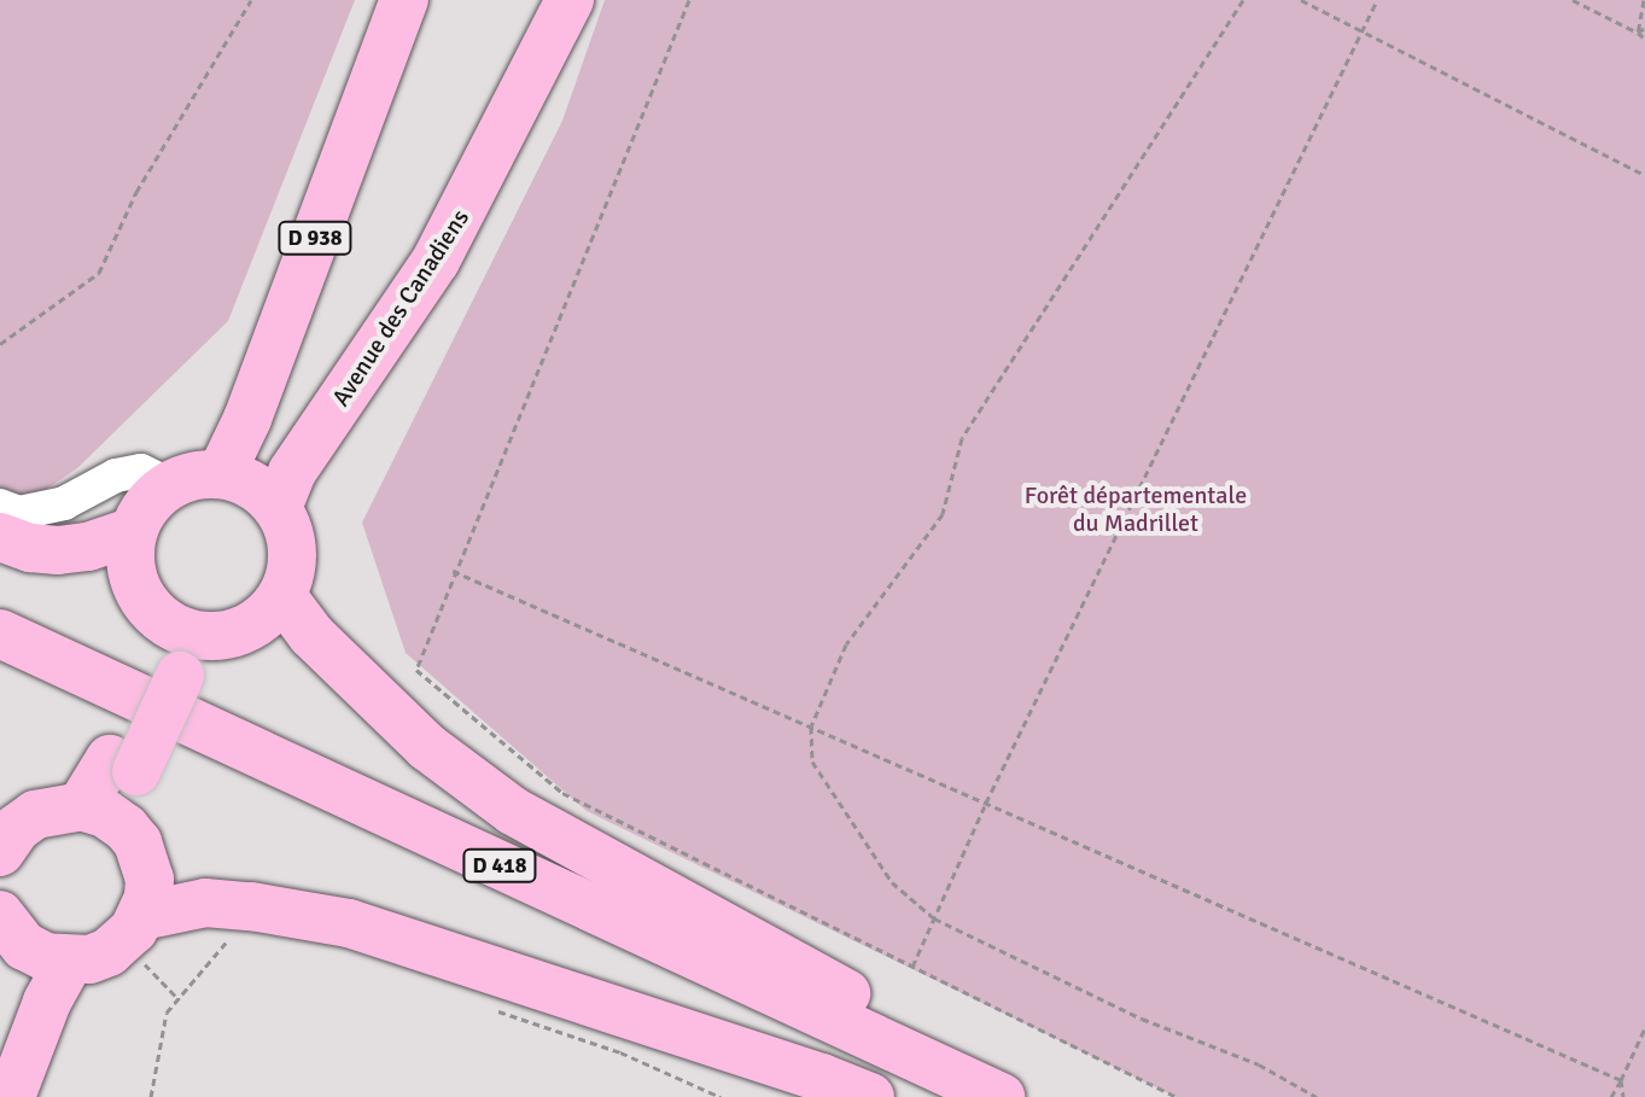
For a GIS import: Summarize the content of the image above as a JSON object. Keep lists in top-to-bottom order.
{
  "streets": {
    "highway": ["D 938", "Avenue des Canadiens", "D 418"]
  },
  "crossings": [
    ["D 938", "Avenue des Canadiens"]
  ],
  "parks": ["Forêt départementale du Madrillet"]
}
